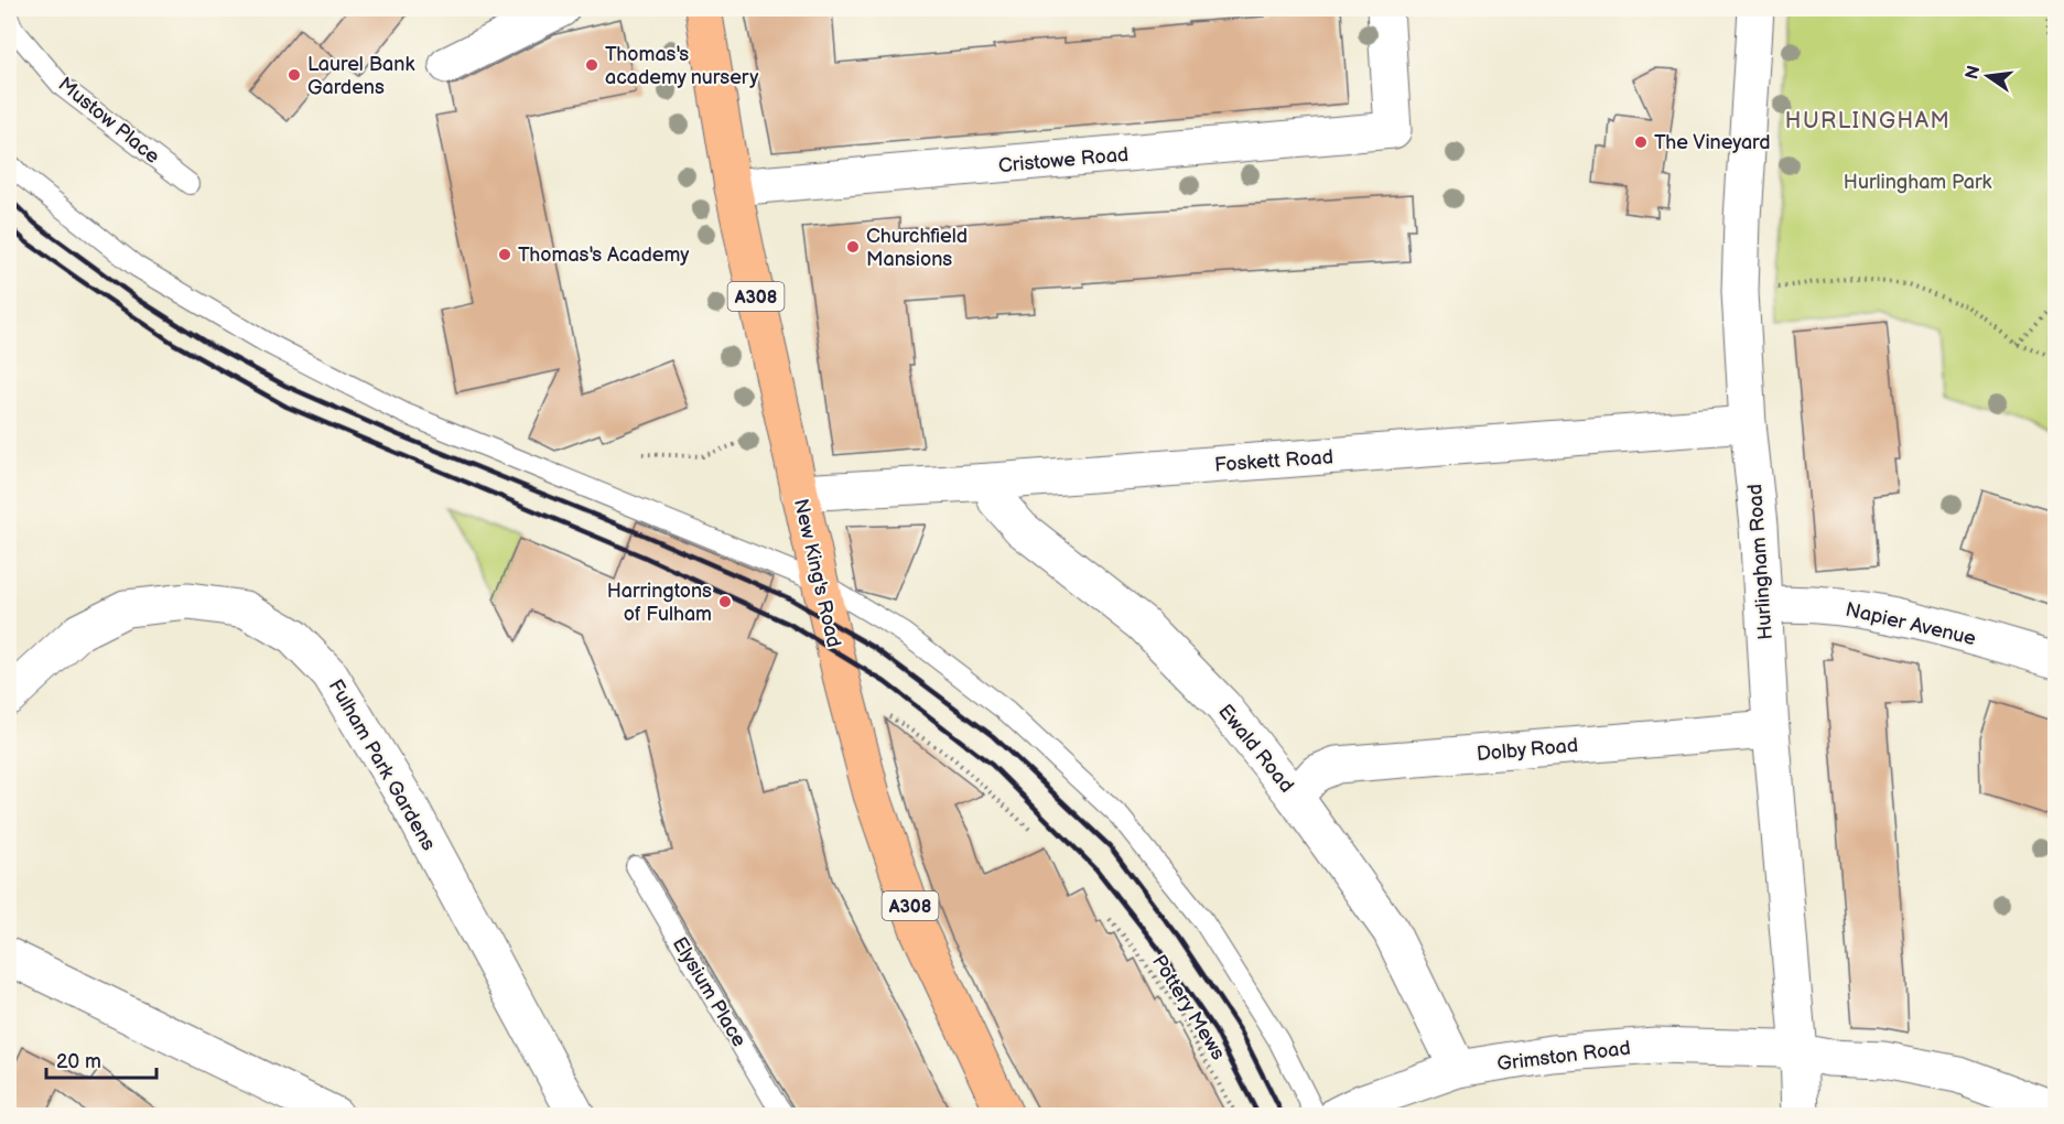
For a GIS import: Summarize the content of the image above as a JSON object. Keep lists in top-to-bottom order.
{
  "streets": {
    "main road": ["A308", "New King's Road"],
    "street": [
      "Cristowe Road",
      "Foskett Road",
      "Hurlingham Road",
      "Napier Avenue",
      "Ewald Road",
      "Dolby Road",
      "Fulham Park Gardens",
      "Grimston Road"
    ],
    "lane": ["Mustow Place", "Elysium Place"],
    "path": ["Pottery Mews"]
  },
  "crossings": [
    ["Cristowe Road", "New King's Road"],
    ["Foskett Road", "Hurlingham Road"],
    ["Foskett Road", "New King's Road"],
    ["Foskett Road", "Ewald Road"],
    ["Hurlingham Road", "Napier Avenue"],
    ["Hurlingham Road", "Dolby Road"],
    ["Hurlingham Road", "Grimston Road"],
    ["Ewald Road", "Dolby Road"],
    ["Ewald Road", "Grimston Road"]
  ],
  "districts": ["HURLINGHAM"],
  "parks": ["Hurlingham Park"],
  "places": [
    "Thomas's academy nursery",
    "Laurel Bank Gardens",
    "The Vineyard",
    "Churchfield Mansions",
    "Thomas's Academy",
    "Harringtons of Fulham"
  ],
  "scale_bar": "20 m",
  "north": "left"
}
